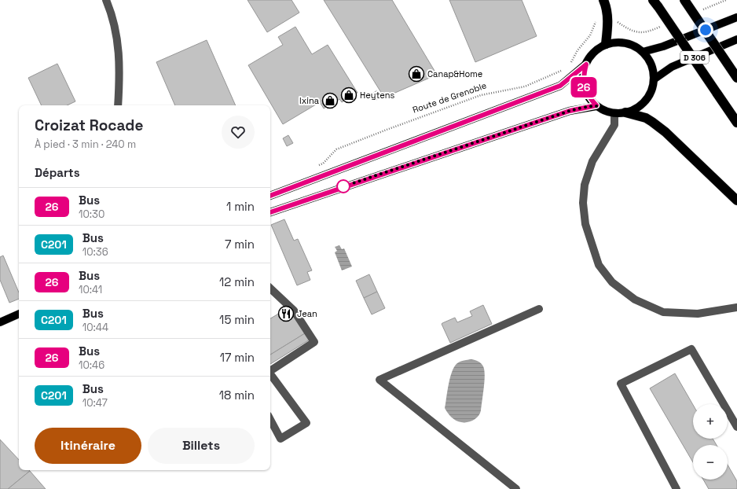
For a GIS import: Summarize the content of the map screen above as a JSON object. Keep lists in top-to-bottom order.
{
  "streets": {
    "main road": ["D 306"],
    "path": ["Route de Grenoble"]
  },
  "places": {
    "shop": ["Canap&Home", "Heytens", "Ixina"],
    "restaurant": ["Jean"]
  },
  "lines": ["bus line 26"],
  "page": {
    "on_map": "26",
    "heading": [
      ["Croizat Rocade", "À pied · 3 min · 240 m"],
      "Départs"
    ],
    "list": [
      {
        "mark": "26",
        "name": "Bus",
        "note": "10:30",
        "value": "1 min"
      },
      {
        "mark": "C201",
        "name": "Bus",
        "note": "10:36",
        "value": "7 min"
      },
      {
        "mark": "26",
        "name": "Bus",
        "note": "10:41",
        "value": "12 min"
      },
      {
        "mark": "C201",
        "name": "Bus",
        "note": "10:44",
        "value": "15 min"
      },
      {
        "mark": "26",
        "name": "Bus",
        "note": "10:46",
        "value": "17 min"
      },
      {
        "mark": "C201",
        "name": "Bus",
        "note": "10:47",
        "value": "18 min"
      }
    ],
    "map_buttons": ["+", "−"],
    "buttons": ["Itinéraire", "Billets"]
  }
}
